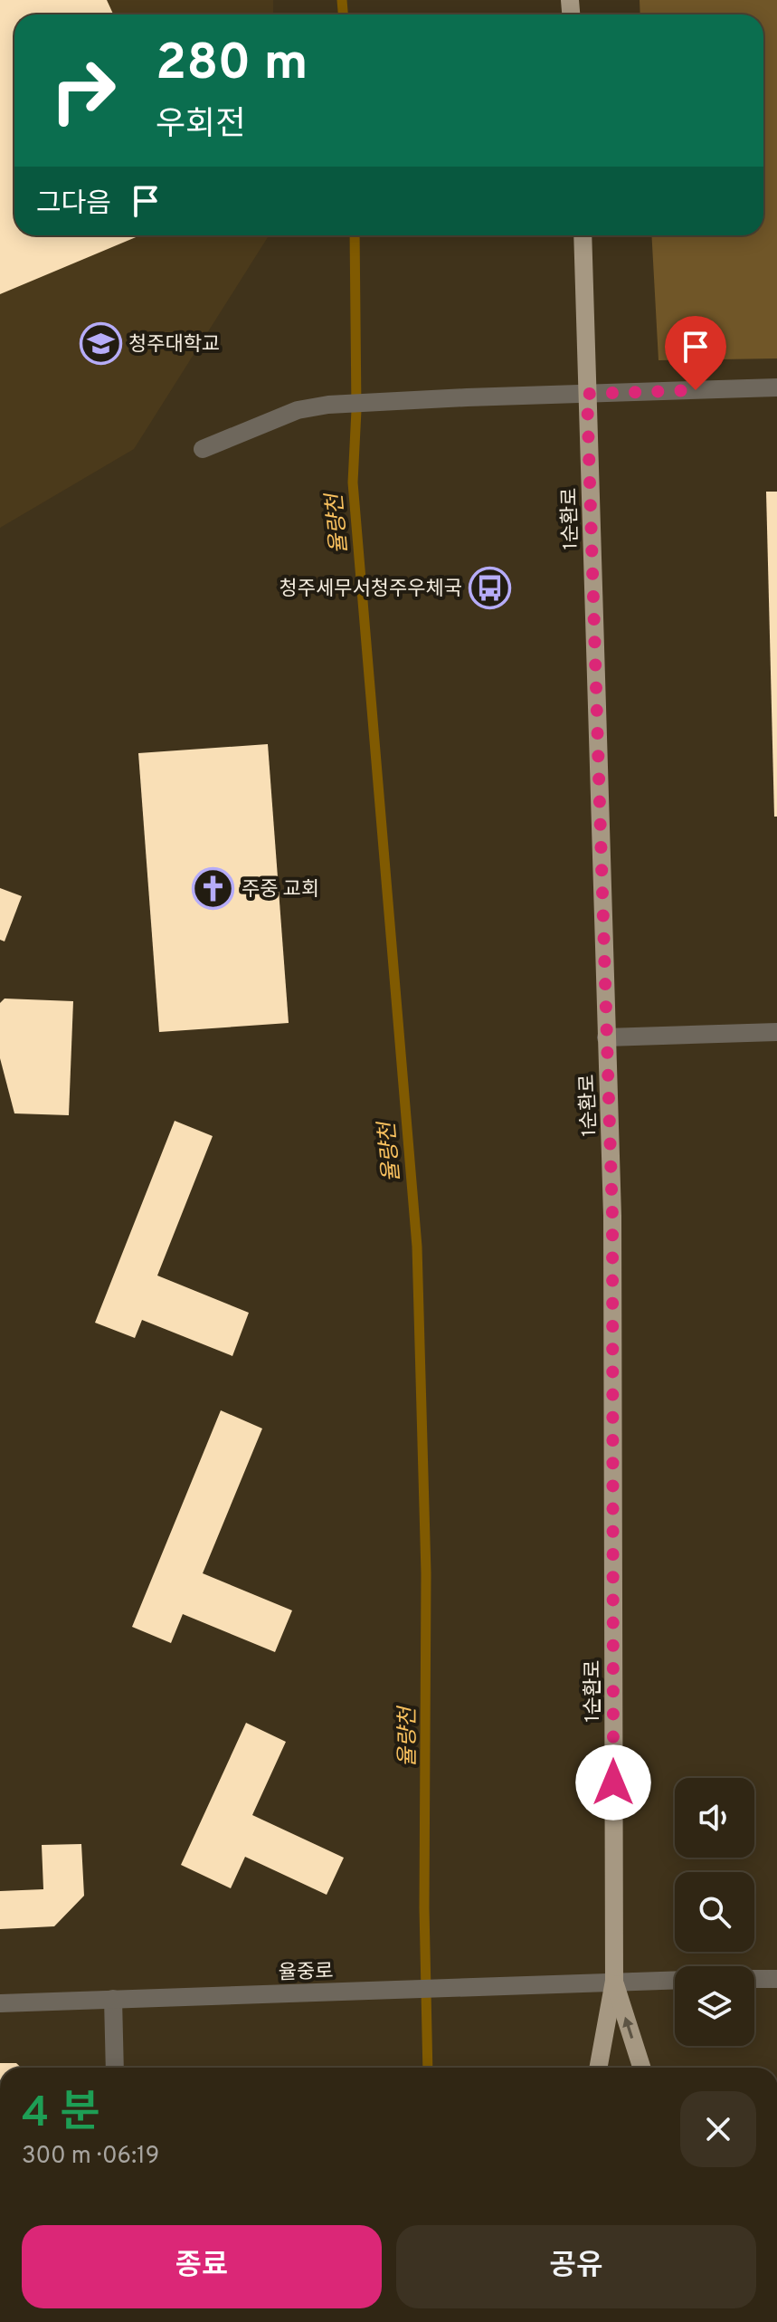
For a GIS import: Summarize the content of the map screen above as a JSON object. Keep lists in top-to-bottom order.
{
  "streets": {
    "main road": ["1순환로"],
    "street": ["율중로"]
  },
  "crossings": [
    ["1순환로", "율중로"]
  ],
  "water": ["율량천"],
  "places": {
    "school or university": ["청주대학교"],
    "bus stop": ["청주세무서청주우체국"],
    "church": ["주중 교회"]
  },
  "page": {
    "turn": ["280 m", "우회전"],
    "then": "그다음",
    "heading": ["4 분", "300 m · 06:19"],
    "buttons": ["종료", "공유"]
  }
}
